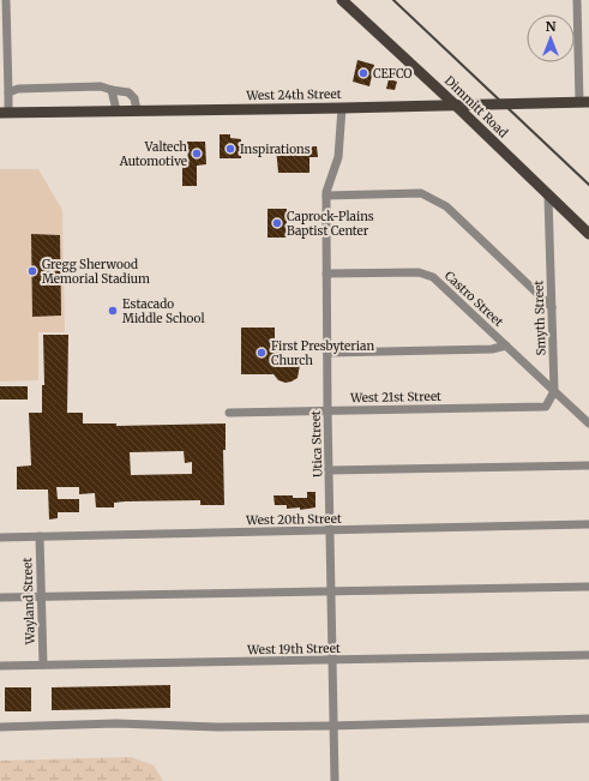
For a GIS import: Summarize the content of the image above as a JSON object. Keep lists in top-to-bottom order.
{
  "streets": {
    "main road": ["West 24th Street", "Dimmitt Road"],
    "street": [
      "Castro Street",
      "Smyth Street",
      "West 21st Street",
      "Utica Street",
      "West 20th Street",
      "Wayland Street",
      "West 19th Street"
    ]
  },
  "crossings": [
    ["West 24th Street", "Dimmitt Road"],
    ["West 24th Street", "Utica Street"],
    ["Dimmitt Road", "Smyth Street"],
    ["Castro Street", "Smyth Street"],
    ["Castro Street", "West 21st Street"],
    ["Castro Street", "Utica Street"],
    ["Smyth Street", "West 21st Street"],
    ["West 21st Street", "Utica Street"],
    ["Utica Street", "West 20th Street"],
    ["Utica Street", "West 19th Street"],
    ["West 20th Street", "Wayland Street"],
    ["Wayland Street", "West 19th Street"]
  ],
  "places": [
    "CEFCO",
    "Inspirations",
    "Valtech Automotive",
    "Caprock-Plains Baptist Center",
    "Gregg Sherwood Memorial Stadium",
    "Estacado Middle School",
    "First Presbyterian Church"
  ],
  "north": "top"
}
